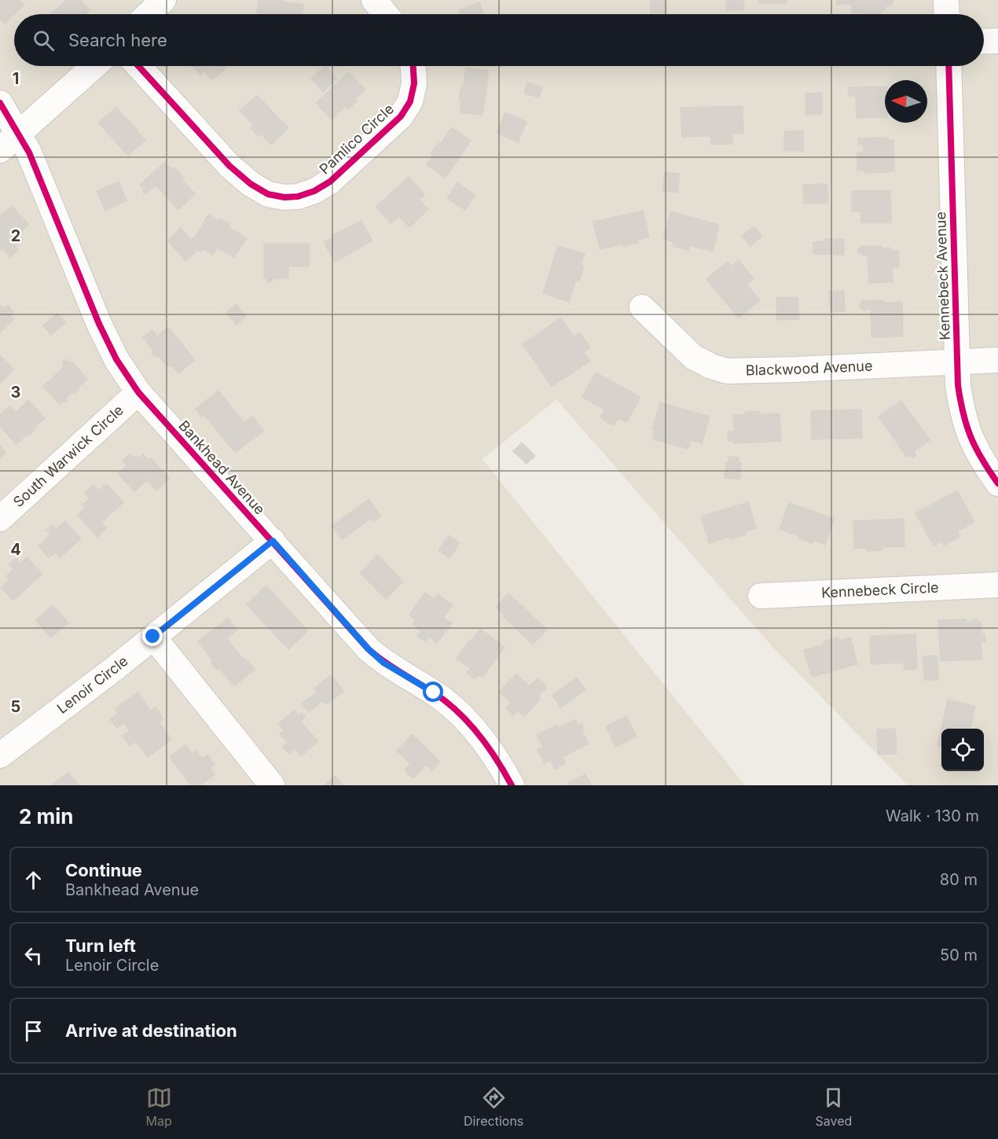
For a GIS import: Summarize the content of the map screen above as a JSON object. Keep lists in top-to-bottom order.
{
  "streets": {
    "street": [
      "Pamlico Circle",
      "Kennebeck Avenue",
      "Blackwood Avenue",
      "South Warwick Circle",
      "Bankhead Avenue",
      "Kennebeck Circle",
      "Lenoir Circle"
    ]
  },
  "crossings": [
    ["Kennebeck Avenue", "Blackwood Avenue"],
    ["South Warwick Circle", "Bankhead Avenue"],
    ["Bankhead Avenue", "Lenoir Circle"]
  ],
  "north": "left",
  "page": {
    "search": "Search here",
    "heading": ["2 min", "Walk · 130 m"],
    "list": [
      ["Continue", "Bankhead Avenue", "80 m"],
      ["Turn left", "Lenoir Circle", "50 m"],
      "Arrive at destination"
    ],
    "nav": ["Map", "Directions", "Saved"]
  },
  "grid": {
    "rows": [
      "1",
      "2",
      "3",
      "4",
      "5"
    ]
  }
}
